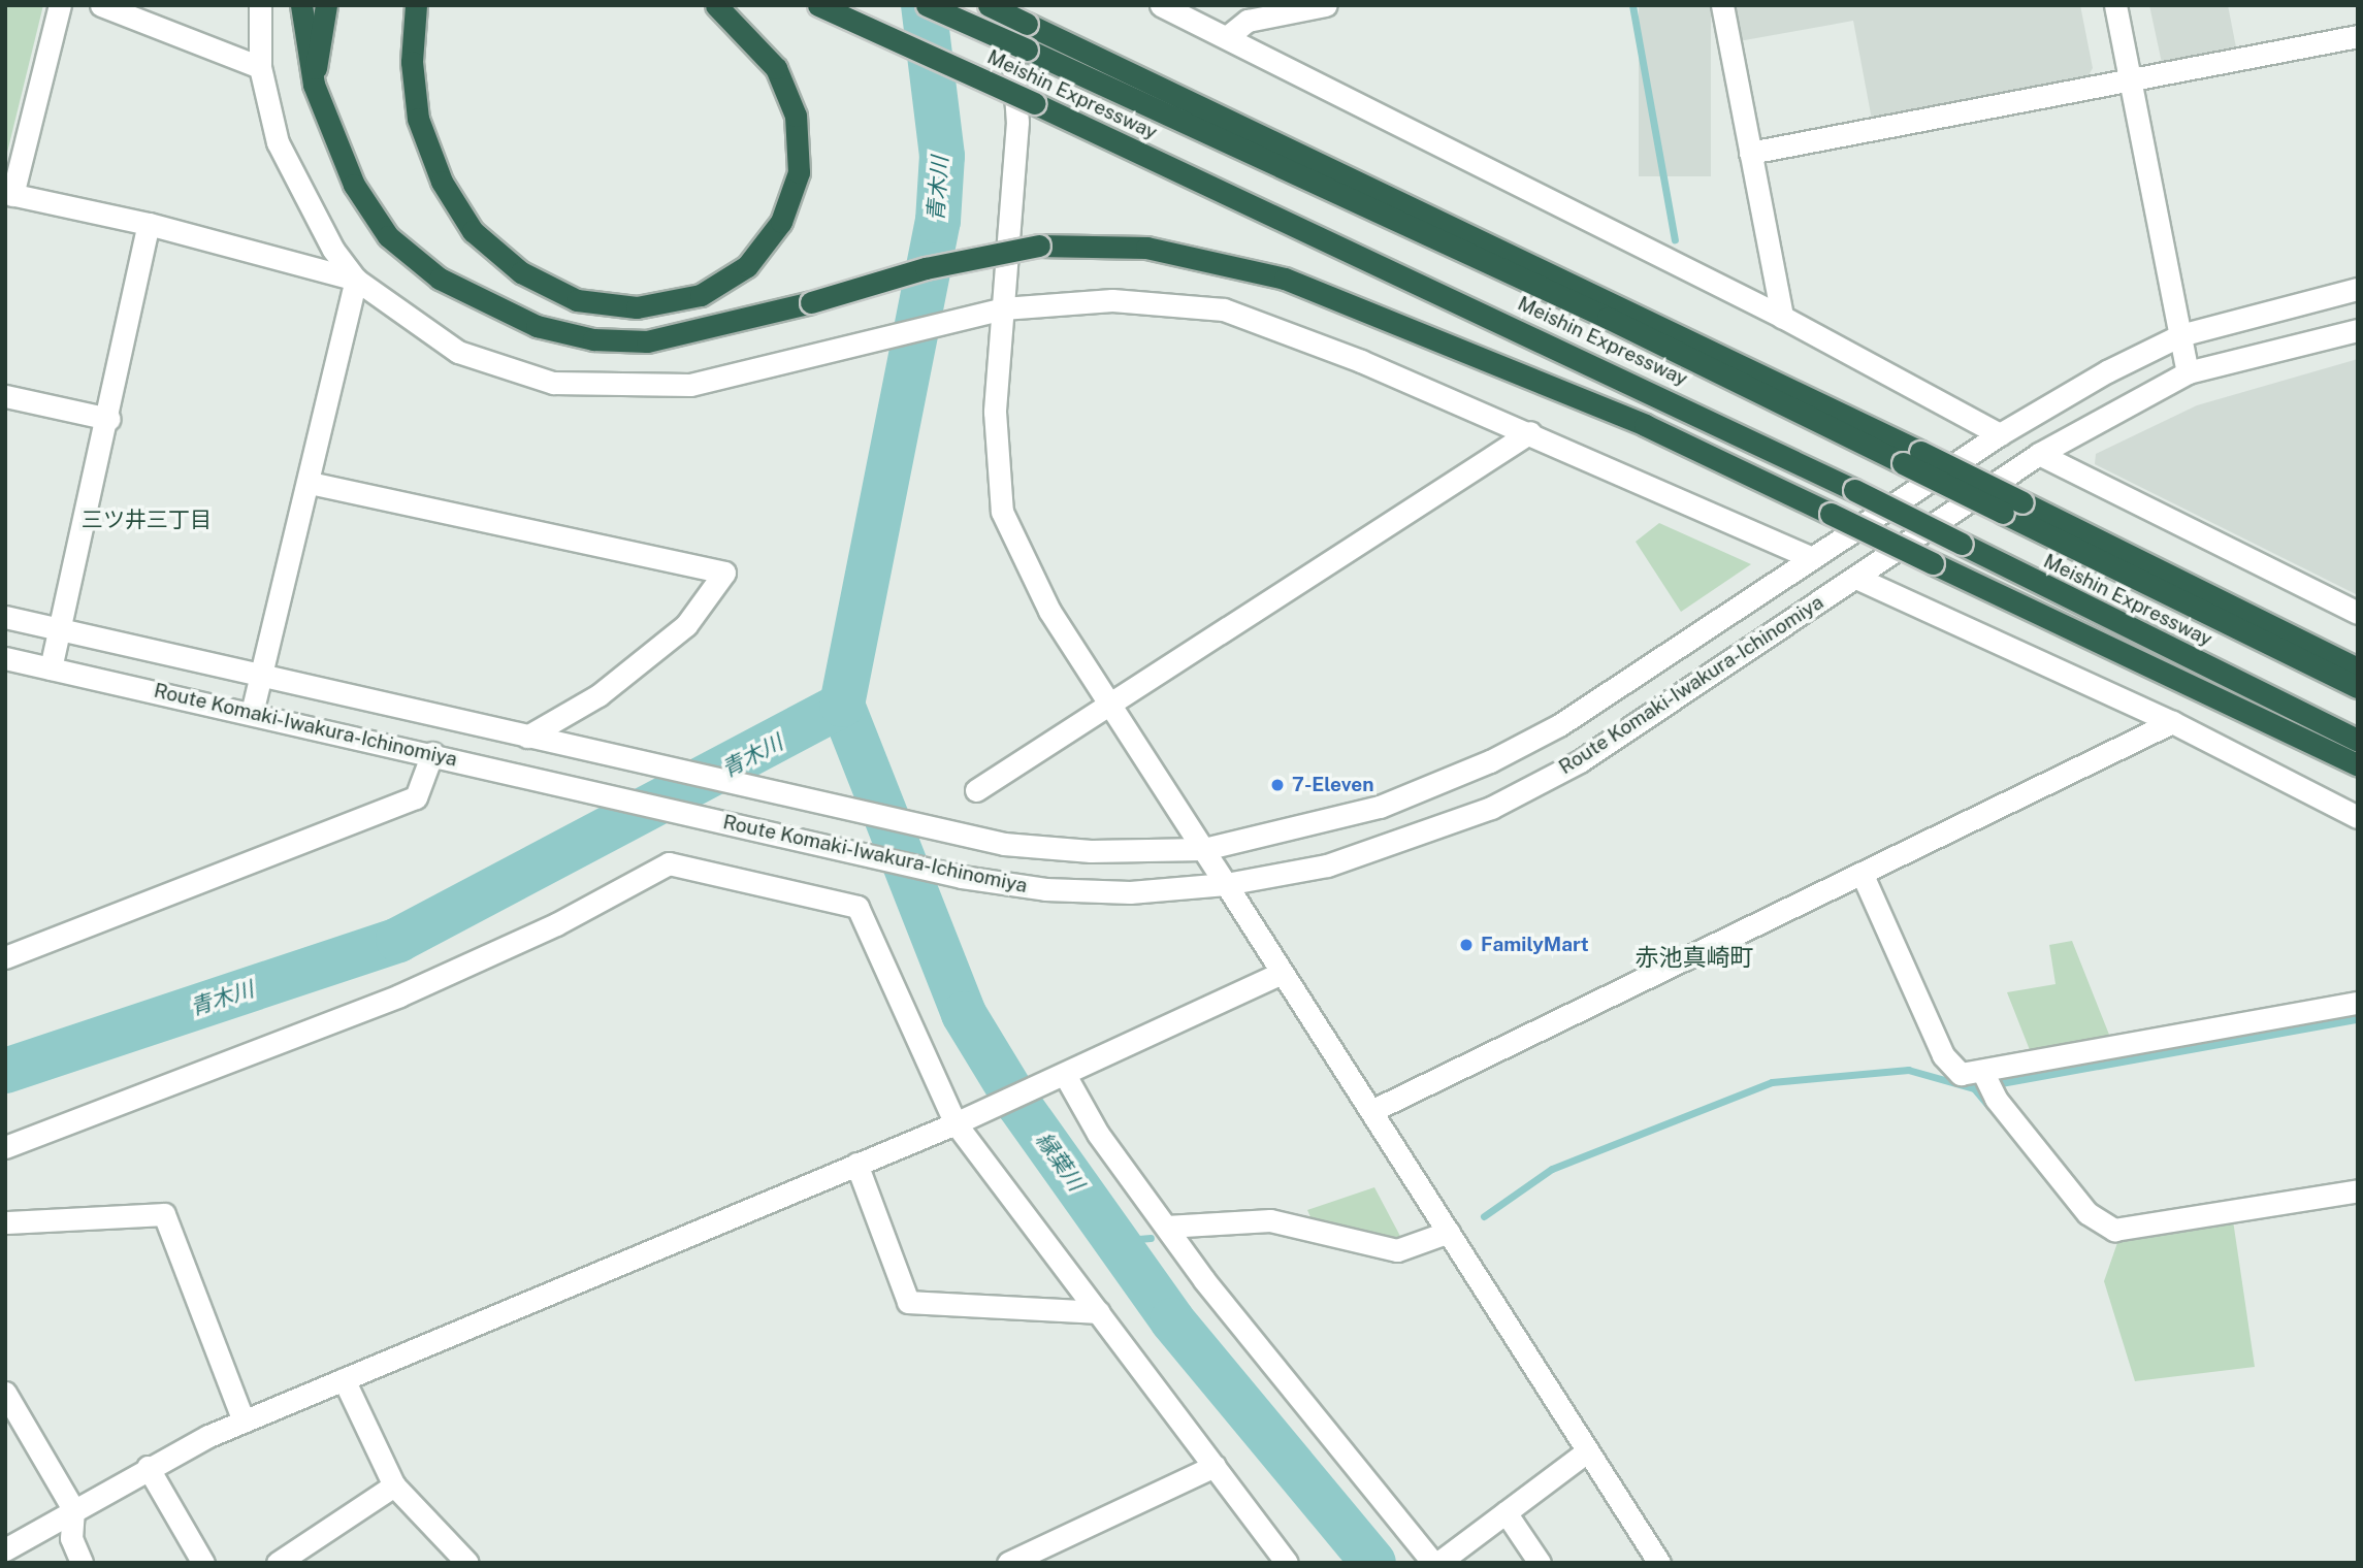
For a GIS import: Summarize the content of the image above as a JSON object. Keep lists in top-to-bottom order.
{
  "streets": {
    "highway": ["Meishin Expressway"],
    "street": ["Route Komaki-Iwakura-Ichinomiya"]
  },
  "districts": ["三ツ井三丁目", "赤池真崎町"],
  "water": ["青木川", "縁葉川"],
  "places": ["7-Eleven", "FamilyMart"]
}
